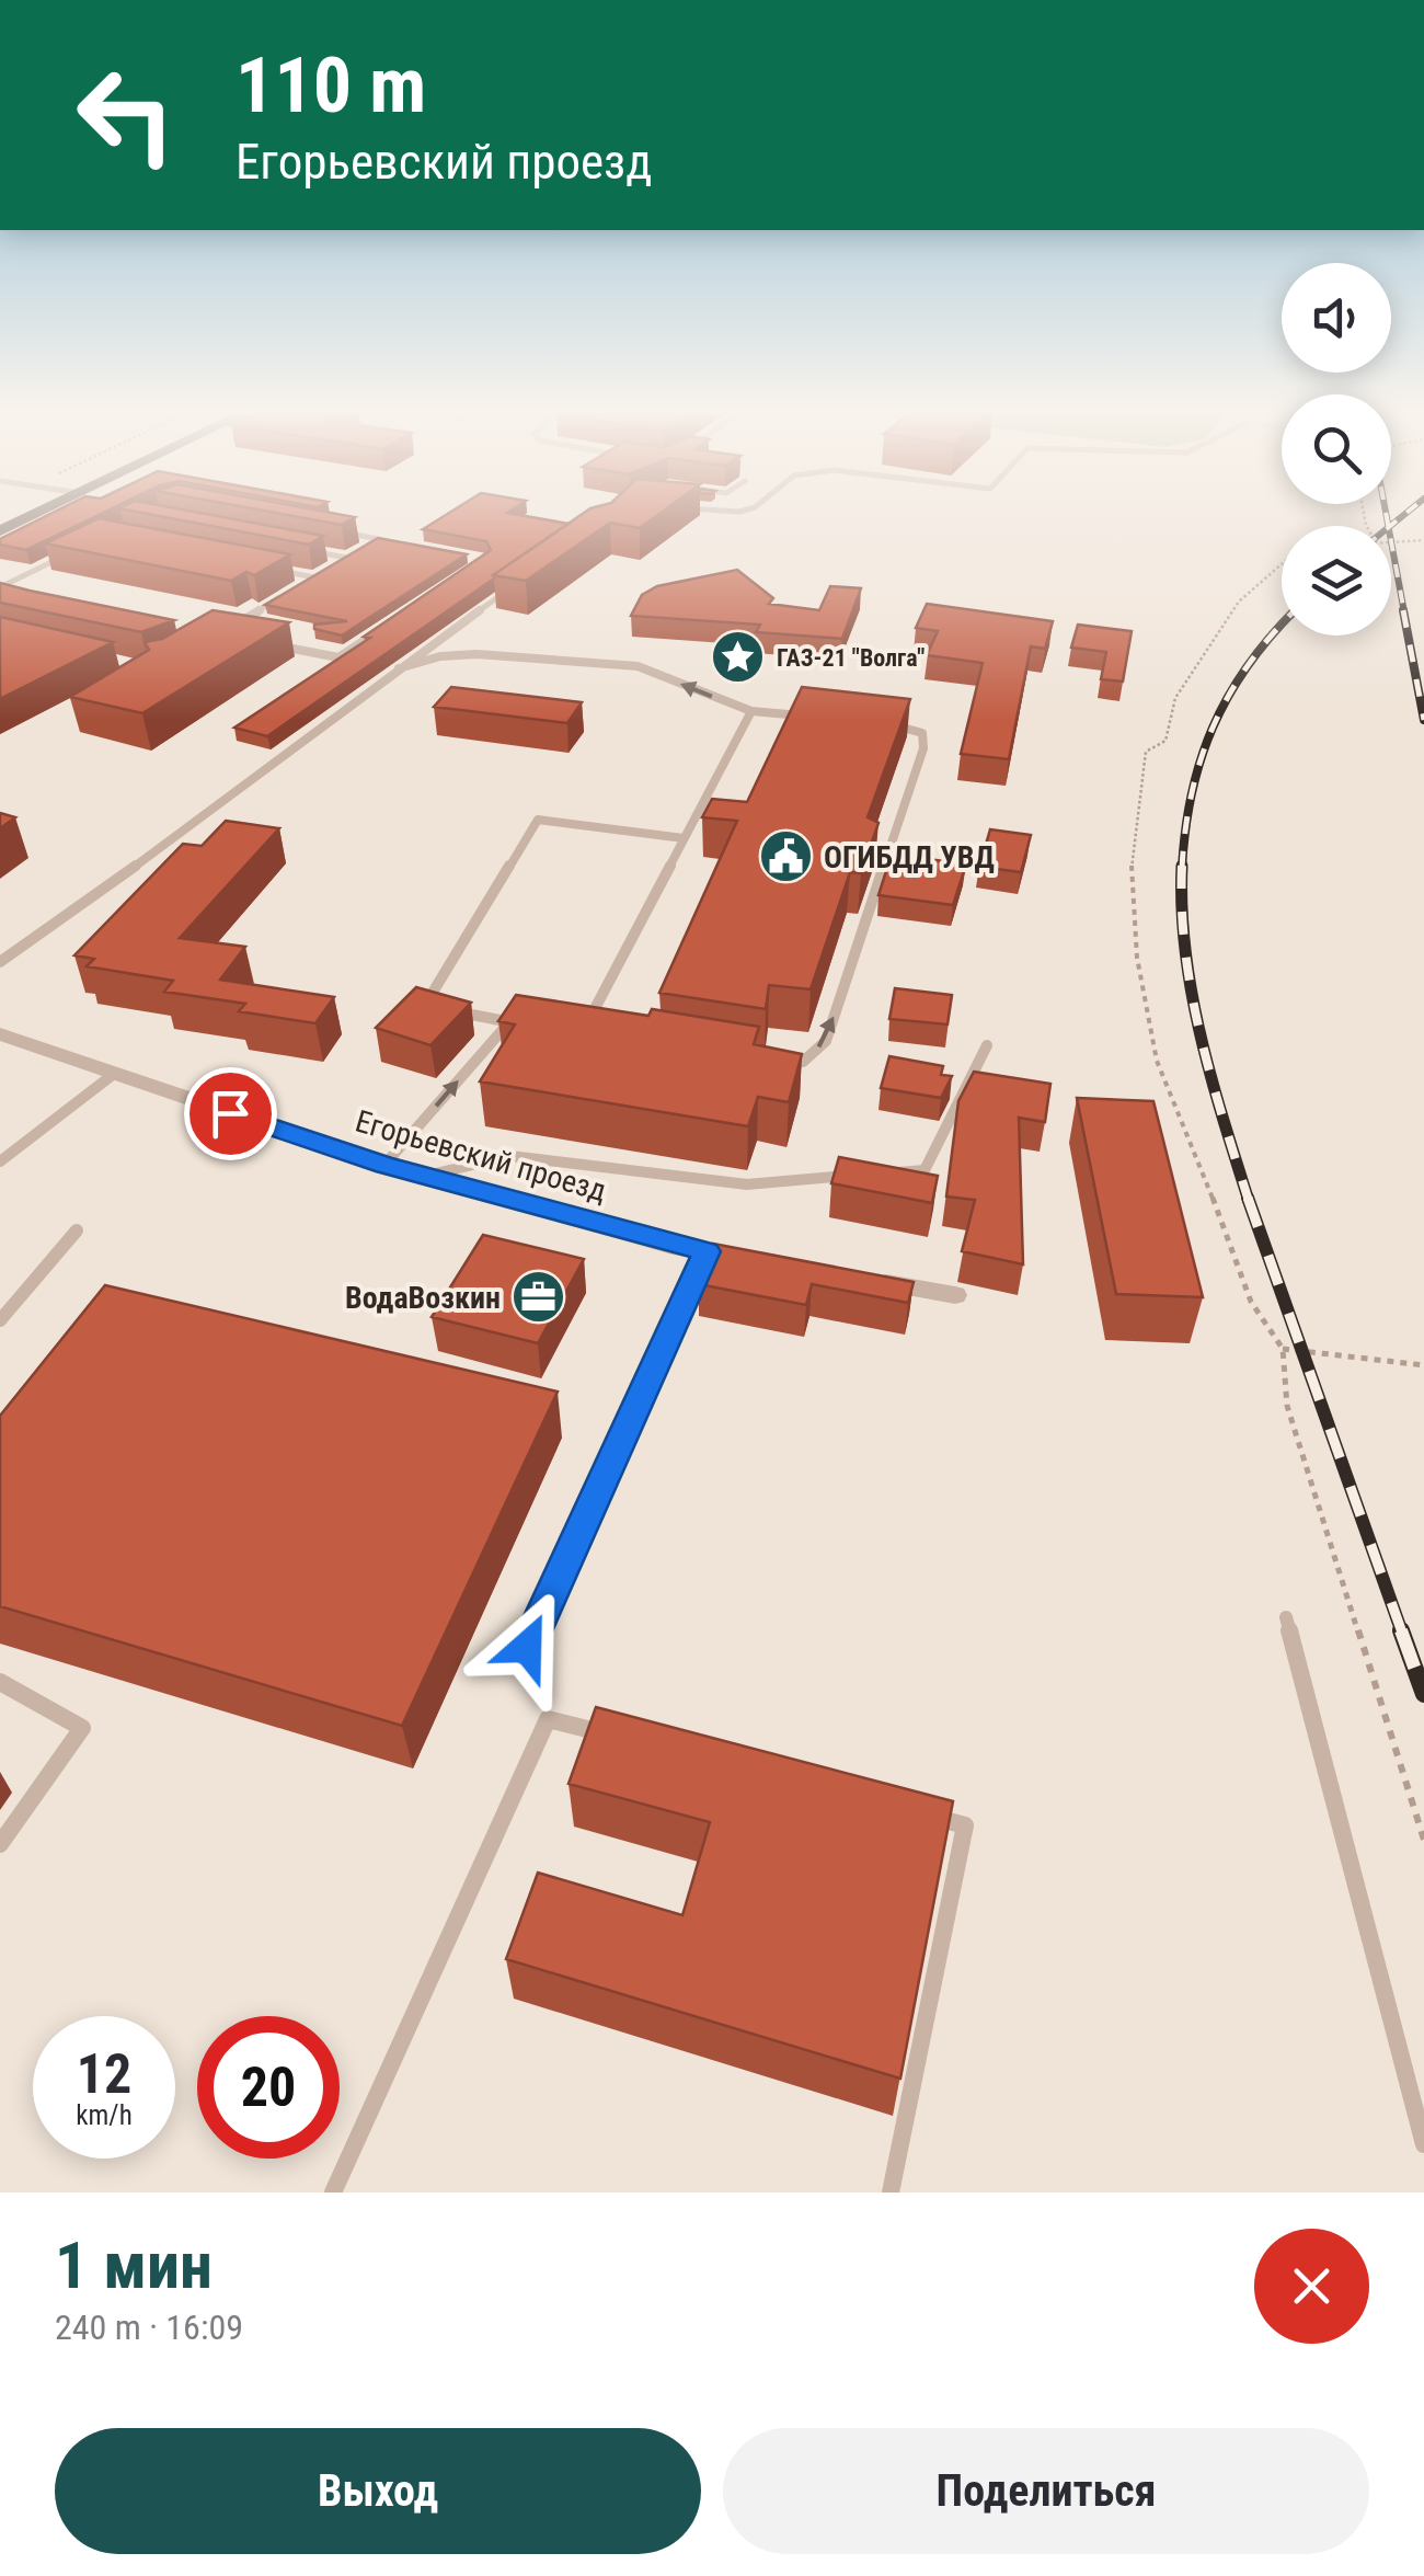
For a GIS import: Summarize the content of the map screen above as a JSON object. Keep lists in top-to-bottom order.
{
  "streets": {
    "street": ["Егорьевский проезд"]
  },
  "places": {
    "place": ["ГАЗ-21 \"Волга\""],
    "public building": ["ОГИБДД УВД"],
    "office": ["ВодаВозкин"]
  },
  "page": {
    "turn": ["110 m", "Егорьевский проезд"],
    "speed": "12 km/h",
    "limit": "20",
    "heading": ["1 мин", "240 m · 16:09"],
    "buttons": ["Выход", "Поделиться"]
  }
}
